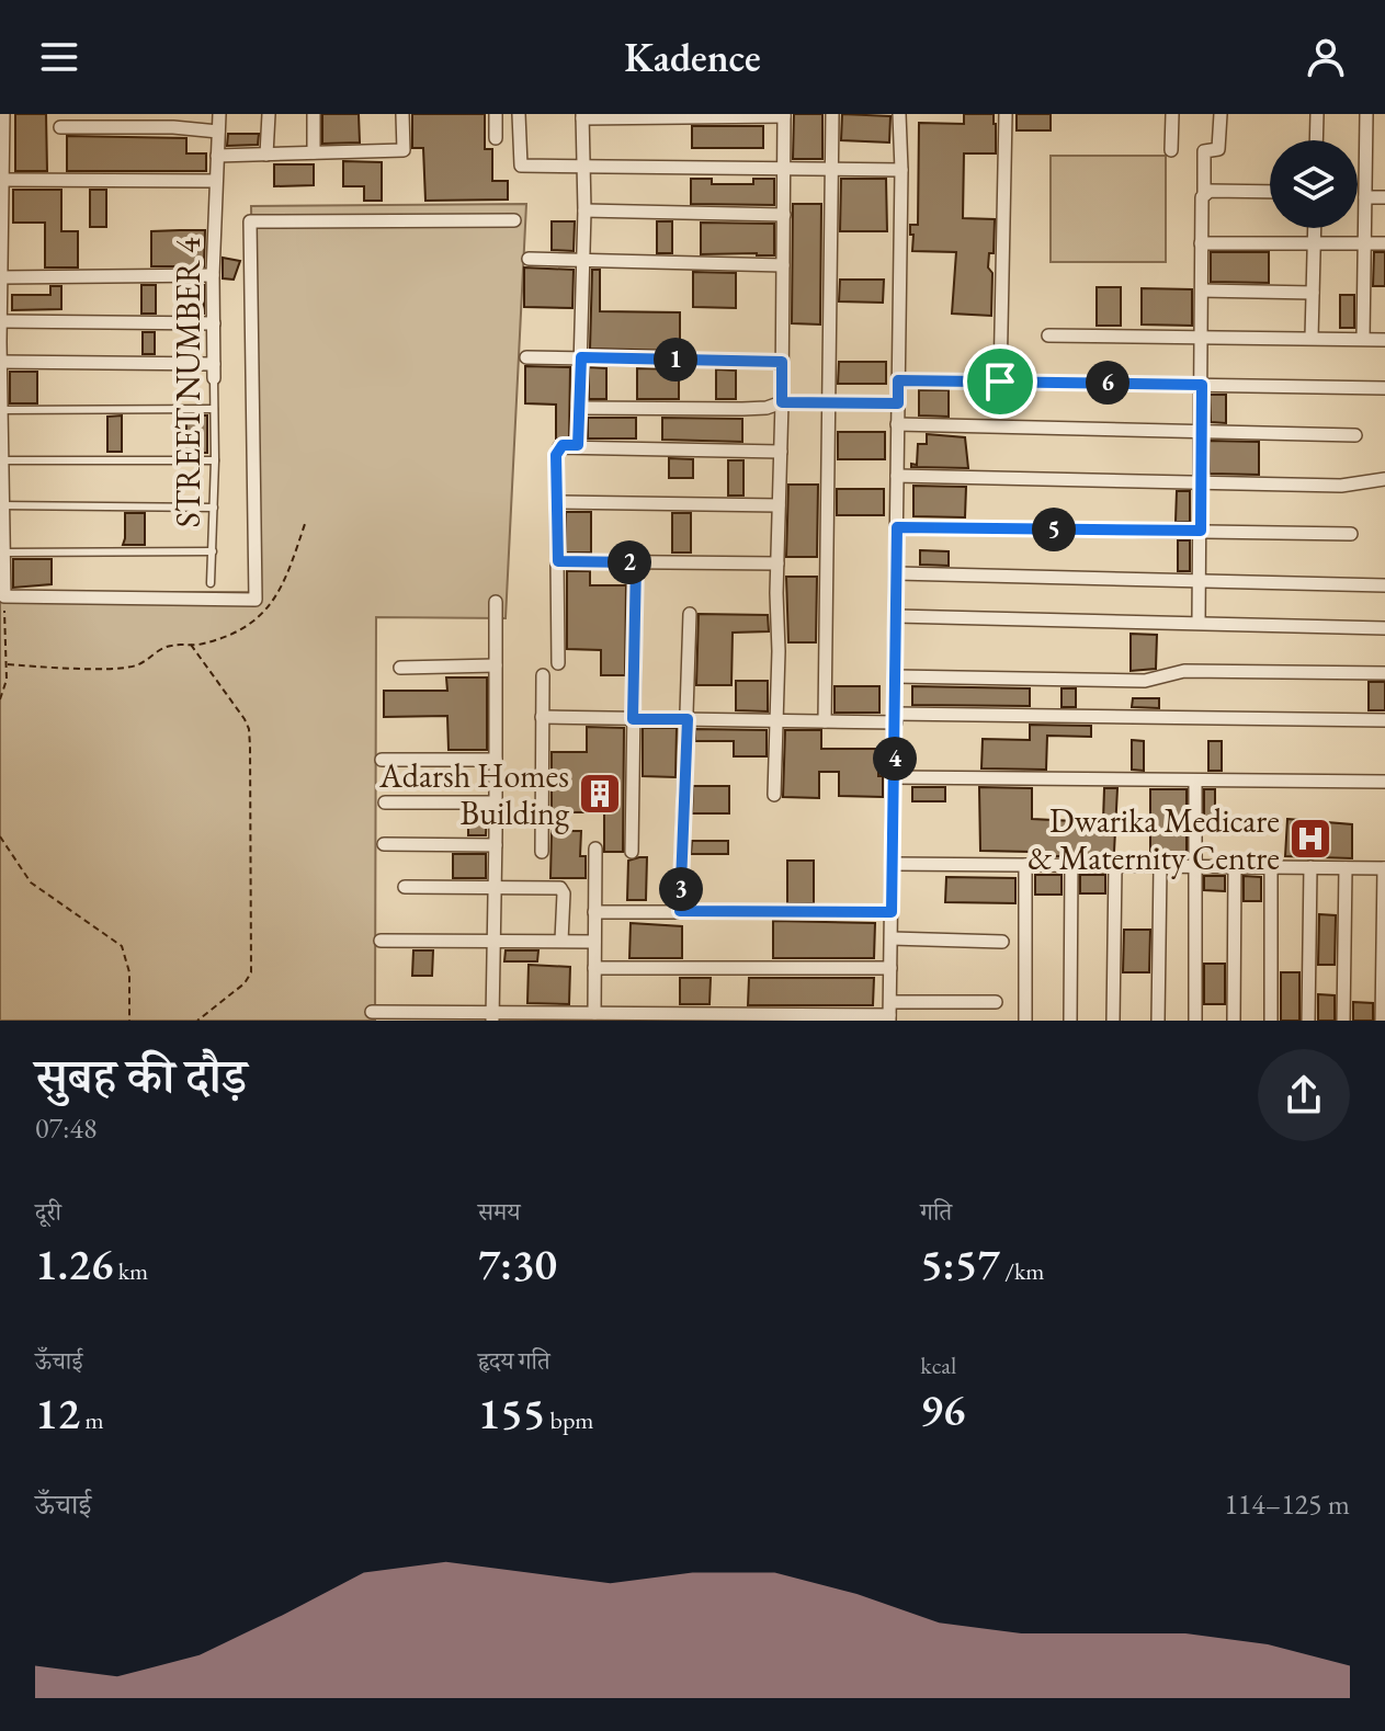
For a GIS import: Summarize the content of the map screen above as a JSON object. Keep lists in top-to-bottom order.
{
  "streets": {
    "street": ["STREET NUMBER 4"]
  },
  "places": {
    "building": ["Adarsh Homes Building"],
    "hospital": ["Dwarika Medicare & Maternity Centre"]
  },
  "page": {
    "header": "Kadence",
    "pins": [
      "1",
      "6",
      "5",
      "2",
      "4",
      "3"
    ],
    "heading": ["सुबह की दौड़", "07:48"],
    "stats": [
      ["दूरी", "1.26 km"],
      ["समय", "7:30"],
      ["गति", "5:57 /km"],
      ["ऊँचाई", "12 m"],
      ["हृदय गति", "155 bpm"],
      ["kcal", "96"]
    ],
    "chart": ["ऊँचाई", "114–125 m"]
  }
}
